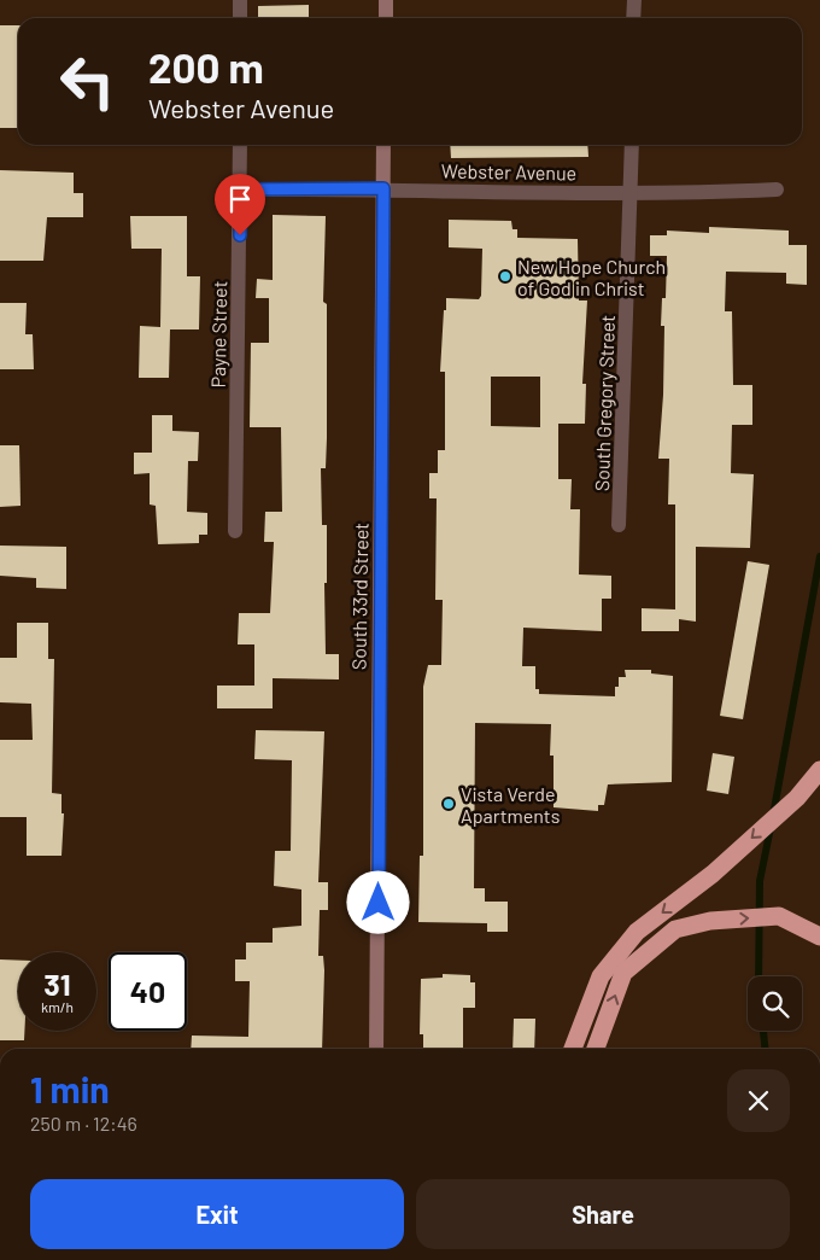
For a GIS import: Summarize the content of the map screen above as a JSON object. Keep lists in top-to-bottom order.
{
  "streets": {
    "street": [
      "Webster Avenue",
      "Payne Street",
      "South Gregory Street",
      "South 33rd Street"
    ]
  },
  "crossings": [
    ["Webster Avenue", "Payne Street"],
    ["Webster Avenue", "South Gregory Street"],
    ["Webster Avenue", "South 33rd Street"]
  ],
  "places": ["New Hope Church of God in Christ", "Vista Verde Apartments"],
  "page": {
    "turn": ["200 m", "Webster Avenue"],
    "speed": "31 km/h",
    "limit": "40",
    "heading": ["1 min", "250 m · 12:46"],
    "buttons": ["Exit", "Share"]
  }
}
